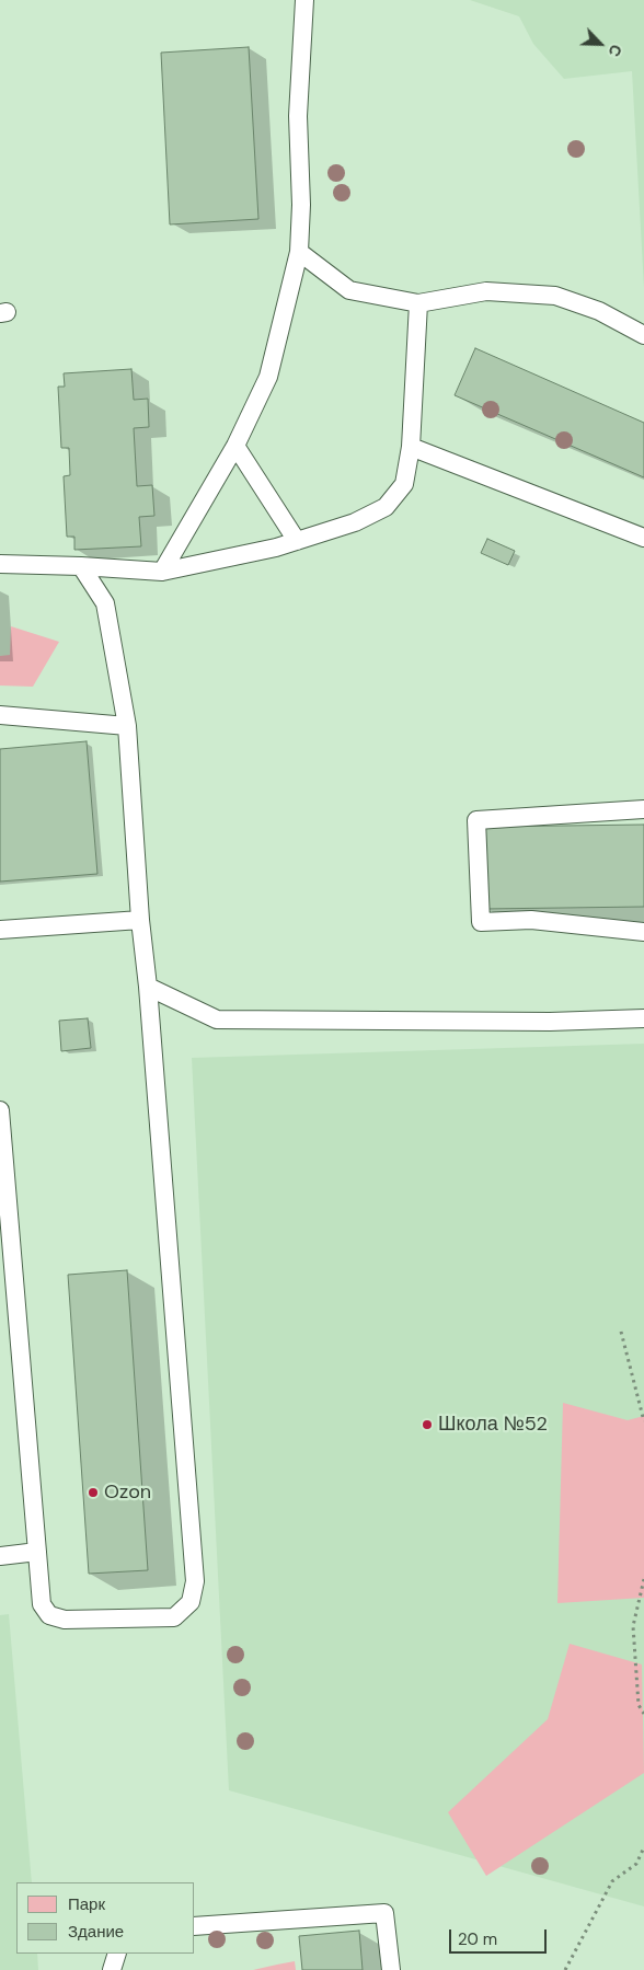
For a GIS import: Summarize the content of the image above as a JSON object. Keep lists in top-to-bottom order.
{
  "places": ["Школа №52", "Ozon"],
  "legend": ["Парк", "Здание"],
  "scale_bar": "20 m",
  "north": "bottom right"
}
